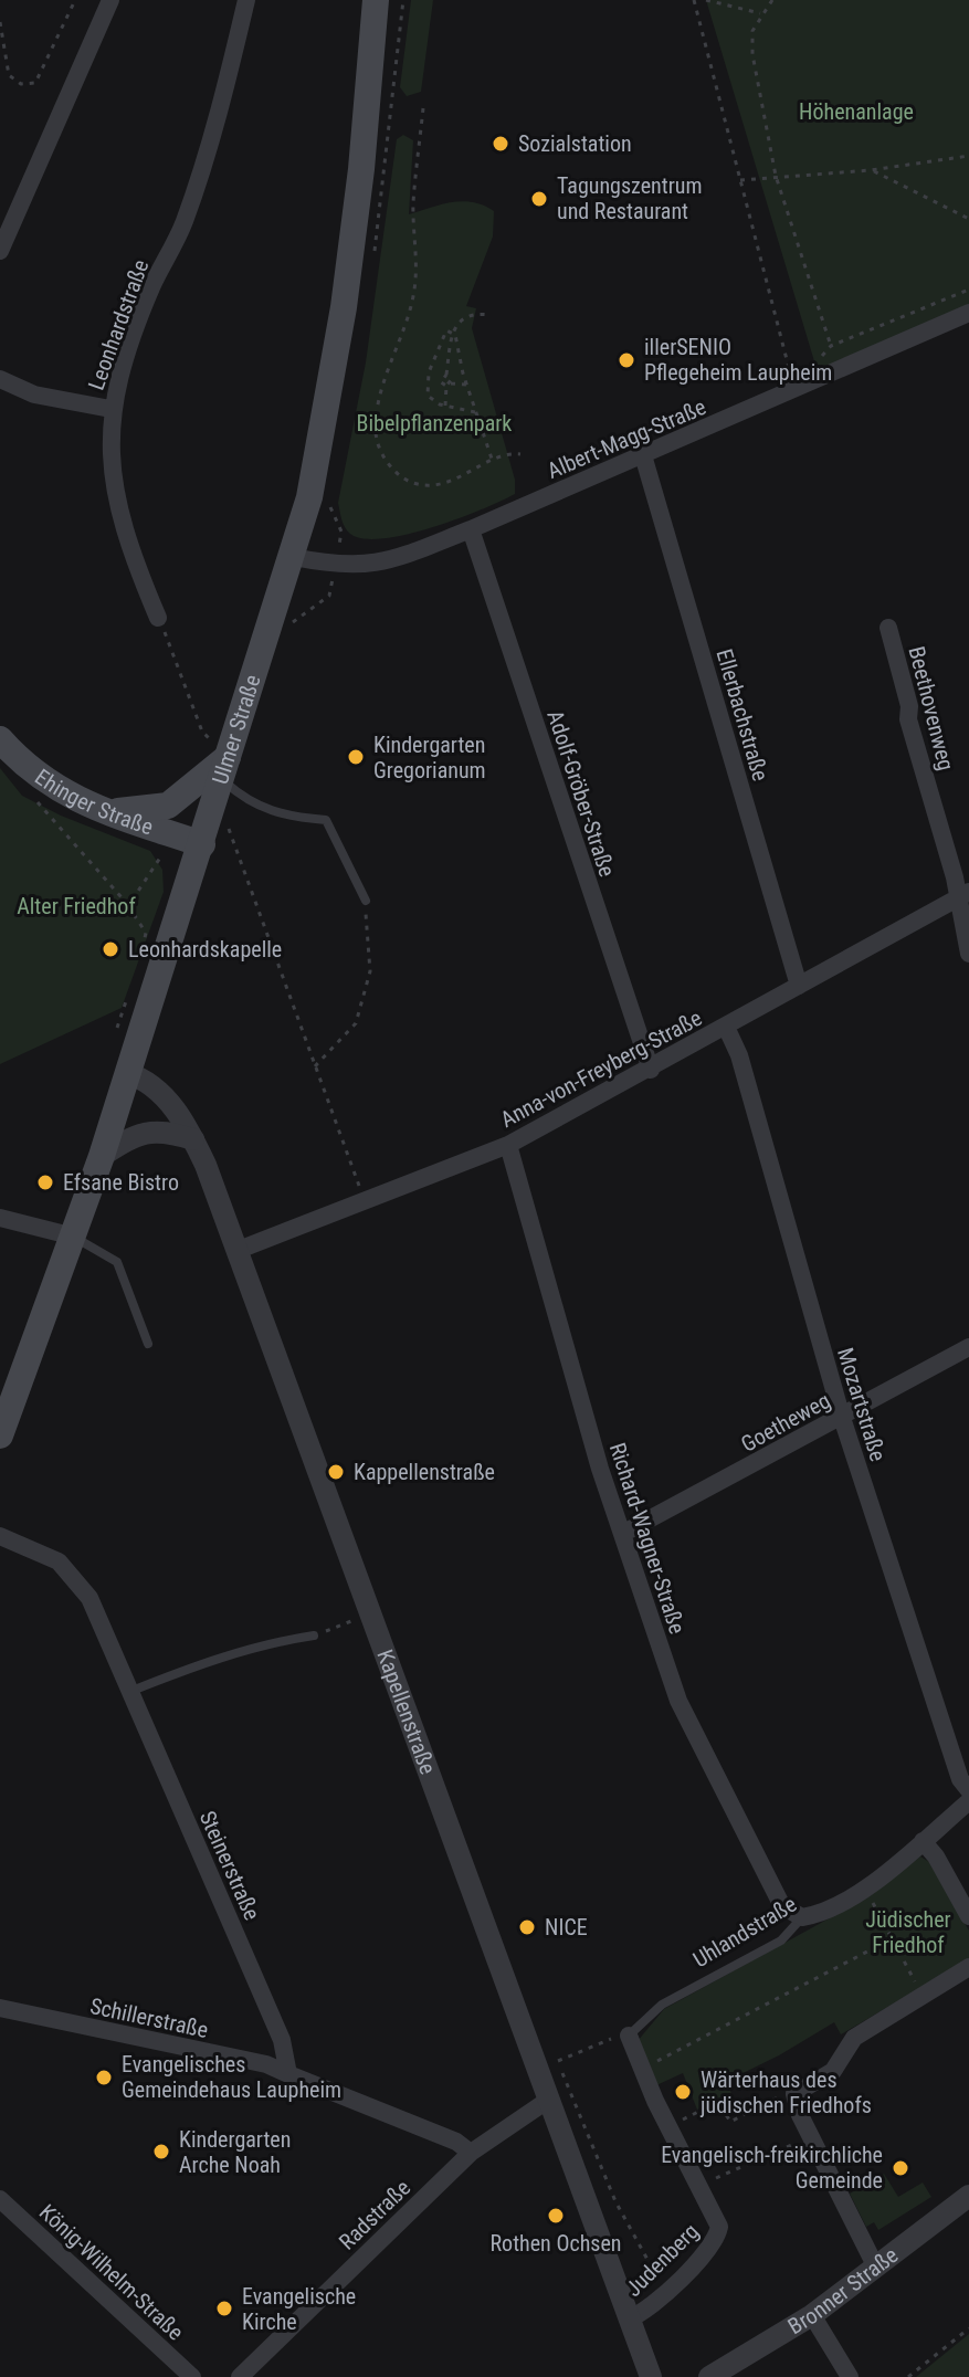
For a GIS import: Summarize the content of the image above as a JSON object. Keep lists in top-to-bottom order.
{
  "streets": {
    "main road": ["Ulmer Straße", "Ehinger Straße"],
    "street": [
      "Leonhardstraße",
      "Albert-Magg-Straße",
      "Beethovenweg",
      "Ellerbachstraße",
      "Adolf-Gröber-Straße",
      "Anna-von-Freyberg-Straße",
      "Mozartstraße",
      "Goetheweg",
      "Richard-Wagner-Straße",
      "Kapellenstraße",
      "Steinerstraße",
      "Uhlandstraße",
      "Schillerstraße",
      "Radstraße",
      "Judenberg",
      "König-Wilhelm-Straße",
      "Bronner Straße"
    ]
  },
  "crossings": [
    ["Albert-Magg-Straße", "Ellerbachstraße"],
    ["Albert-Magg-Straße", "Ulmer Straße"],
    ["Albert-Magg-Straße", "Adolf-Gröber-Straße"],
    ["Beethovenweg", "Anna-von-Freyberg-Straße"],
    ["Ellerbachstraße", "Anna-von-Freyberg-Straße"],
    ["Ulmer Straße", "Ehinger Straße"],
    ["Ulmer Straße", "Kapellenstraße"],
    ["Adolf-Gröber-Straße", "Anna-von-Freyberg-Straße"],
    ["Anna-von-Freyberg-Straße", "Mozartstraße"],
    ["Anna-von-Freyberg-Straße", "Richard-Wagner-Straße"],
    ["Anna-von-Freyberg-Straße", "Kapellenstraße"],
    ["Mozartstraße", "Goetheweg"],
    ["Goetheweg", "Richard-Wagner-Straße"],
    ["Richard-Wagner-Straße", "Uhlandstraße"],
    ["Kapellenstraße", "Radstraße"],
    ["Kapellenstraße", "Judenberg"],
    ["Steinerstraße", "Schillerstraße"],
    ["Uhlandstraße", "Judenberg"]
  ],
  "parks": [
    "Höhenanlage",
    "Bibelpflanzenpark",
    "Alter Friedhof",
    "Jüdischer Friedhof"
  ],
  "places": [
    "Sozialstation",
    "Tagungszentrum und Restaurant",
    "illerSENIO Pflegeheim Laupheim",
    "Kindergarten Gregorianum",
    "Leonhardskapelle",
    "Efsane Bistro",
    "Kappellenstraße",
    "NICE",
    "Evangelisches Gemeindehaus Laupheim",
    "Wärterhaus des jüdischen Friedhofs",
    "Kindergarten Arche Noah",
    "Evangelisch-freikirchliche Gemeinde",
    "Rothen Ochsen",
    "Evangelische Kirche"
  ]
}
